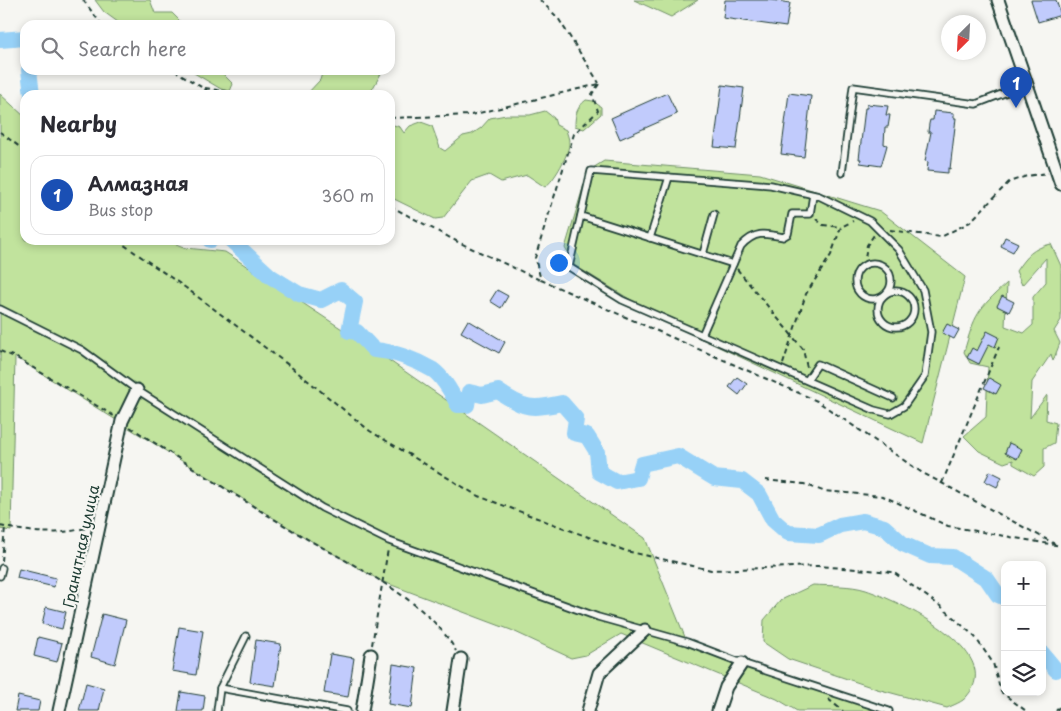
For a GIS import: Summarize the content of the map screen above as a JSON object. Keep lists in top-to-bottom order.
{
  "streets": {
    "street": ["Гранитная улица"]
  },
  "north": "bottom left",
  "page": {
    "search": "Search here",
    "pins": "1",
    "heading": "Nearby",
    "list": [
      {
        "mark": "1",
        "name": "Алмазная",
        "note": "Bus stop",
        "value": "360 m"
      }
    ],
    "map_buttons": ["+", "−"]
  }
}
